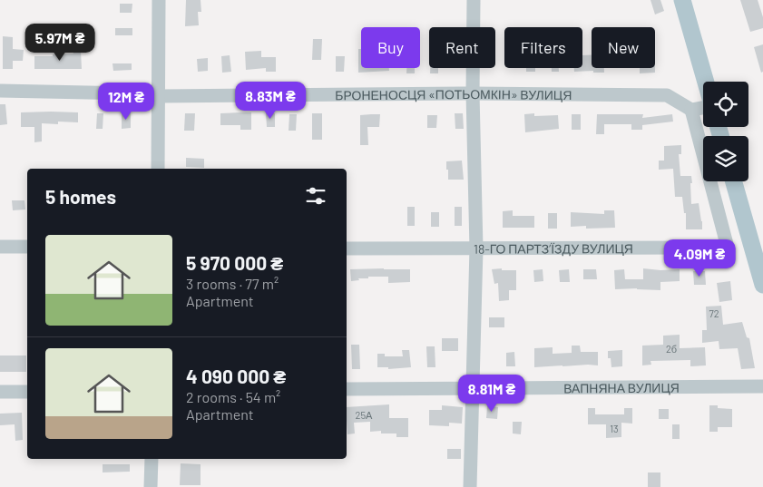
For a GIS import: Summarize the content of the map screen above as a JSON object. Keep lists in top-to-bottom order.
{
  "streets": {
    "street": ["БРОНЕНОСЦЯ «ПОТЬОМКІН» ВУЛИЦЯ", "18-ГО ПАРТЗ’ЇЗДУ ВУЛИЦЯ", "ВАПНЯНА ВУЛИЦЯ"]
  },
  "crossings": [
    ["БРОНЕНОСЦЯ «ПОТЬОМКІН» ВУЛИЦЯ", "18-ГО ПАРТЗ’ЇЗДУ ВУЛИЦЯ"]
  ],
  "house_numbers": [
    "72",
    "2б",
    "25А",
    "13"
  ],
  "page": {
    "price": [
      "5.97M ₴",
      "8.83M ₴",
      "12M ₴",
      "4.09M ₴",
      "8.81M ₴"
    ],
    "chip": [
      "Buy",
      "Rent",
      "Filters",
      "New"
    ],
    "heading": "5 homes",
    "list": [
      {
        "name": "5 970 000 ₴",
        "note": "3 rooms · 77 m² · Apartment"
      },
      {
        "name": "4 090 000 ₴",
        "note": "2 rooms · 54 m² · Apartment"
      }
    ]
  }
}
